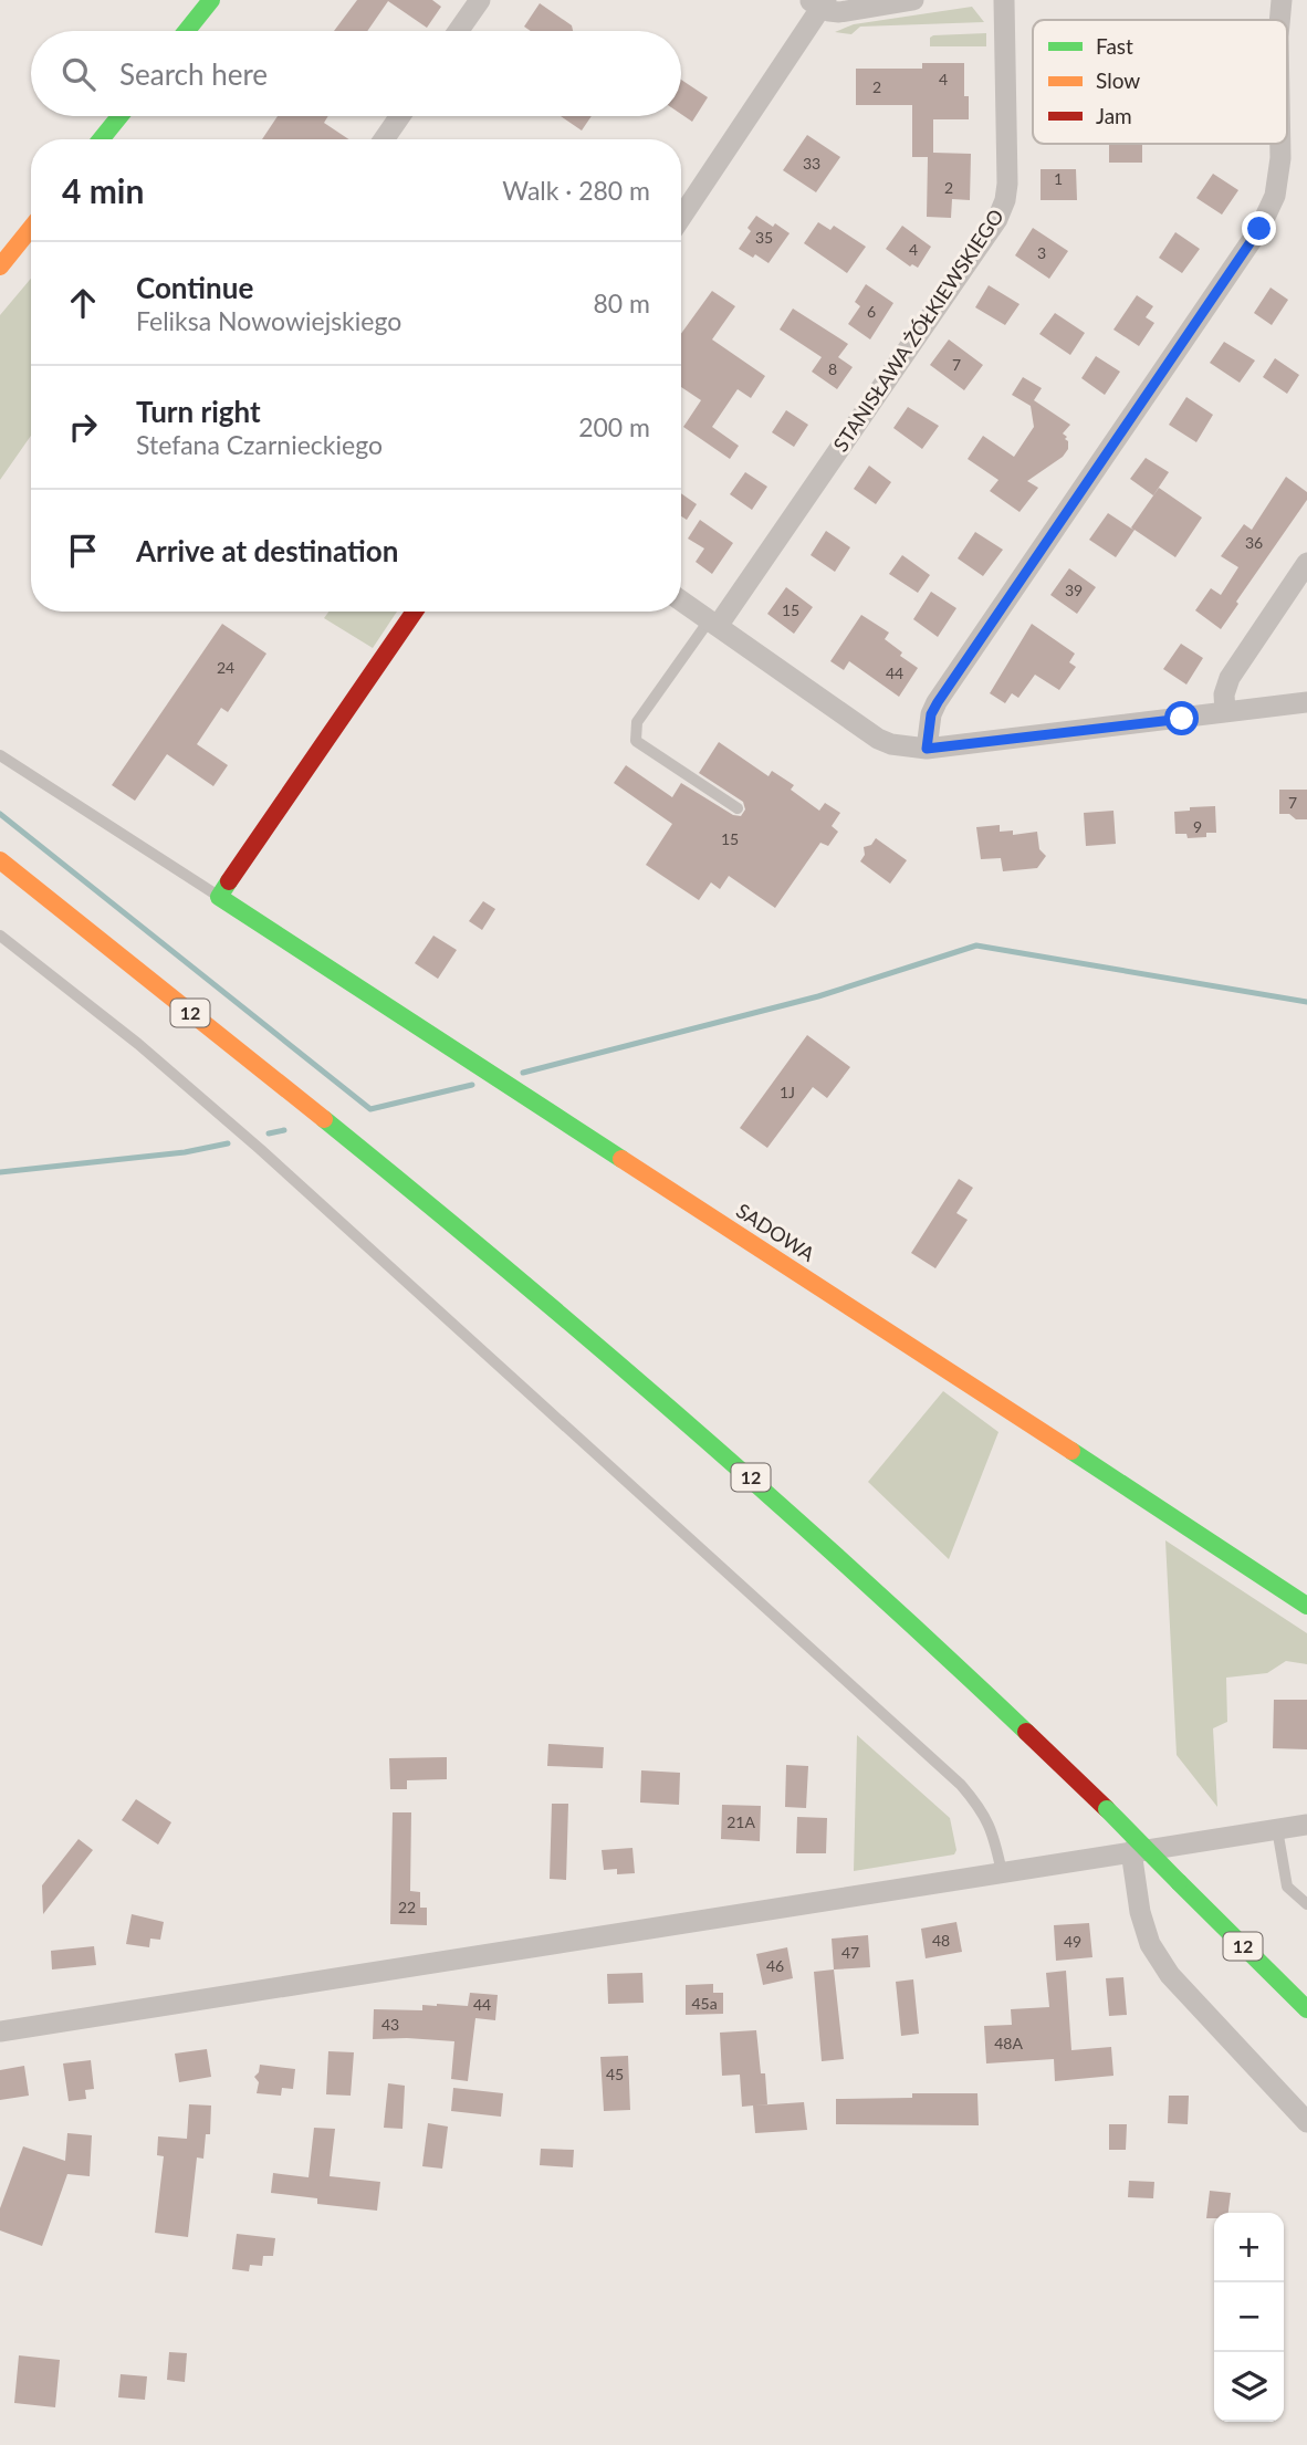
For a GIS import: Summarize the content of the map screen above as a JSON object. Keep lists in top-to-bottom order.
{
  "streets": {
    "main road": ["12", "SADOWA"],
    "street": ["STANISŁAWA ŻÓŁKIEWSKIEGO"]
  },
  "house_numbers": [
    "4",
    "2",
    "33",
    "1",
    "2",
    "35",
    "4",
    "3",
    "6",
    "7",
    "8",
    "36",
    "39",
    "15",
    "24",
    "44",
    "7",
    "9",
    "15",
    "1J",
    "21A",
    "22",
    "48",
    "49",
    "47",
    "46",
    "45a",
    "44",
    "43",
    "48A",
    "45"
  ],
  "legend": ["Fast", "Slow", "Jam"],
  "page": {
    "search": "Search here",
    "heading": ["4 min", "Walk · 280 m"],
    "list": [
      ["Continue", "Feliksa Nowowiejskiego", "80 m"],
      ["Turn right", "Stefana Czarnieckiego", "200 m"],
      "Arrive at destination"
    ],
    "map_buttons": ["+", "−"]
  }
}
